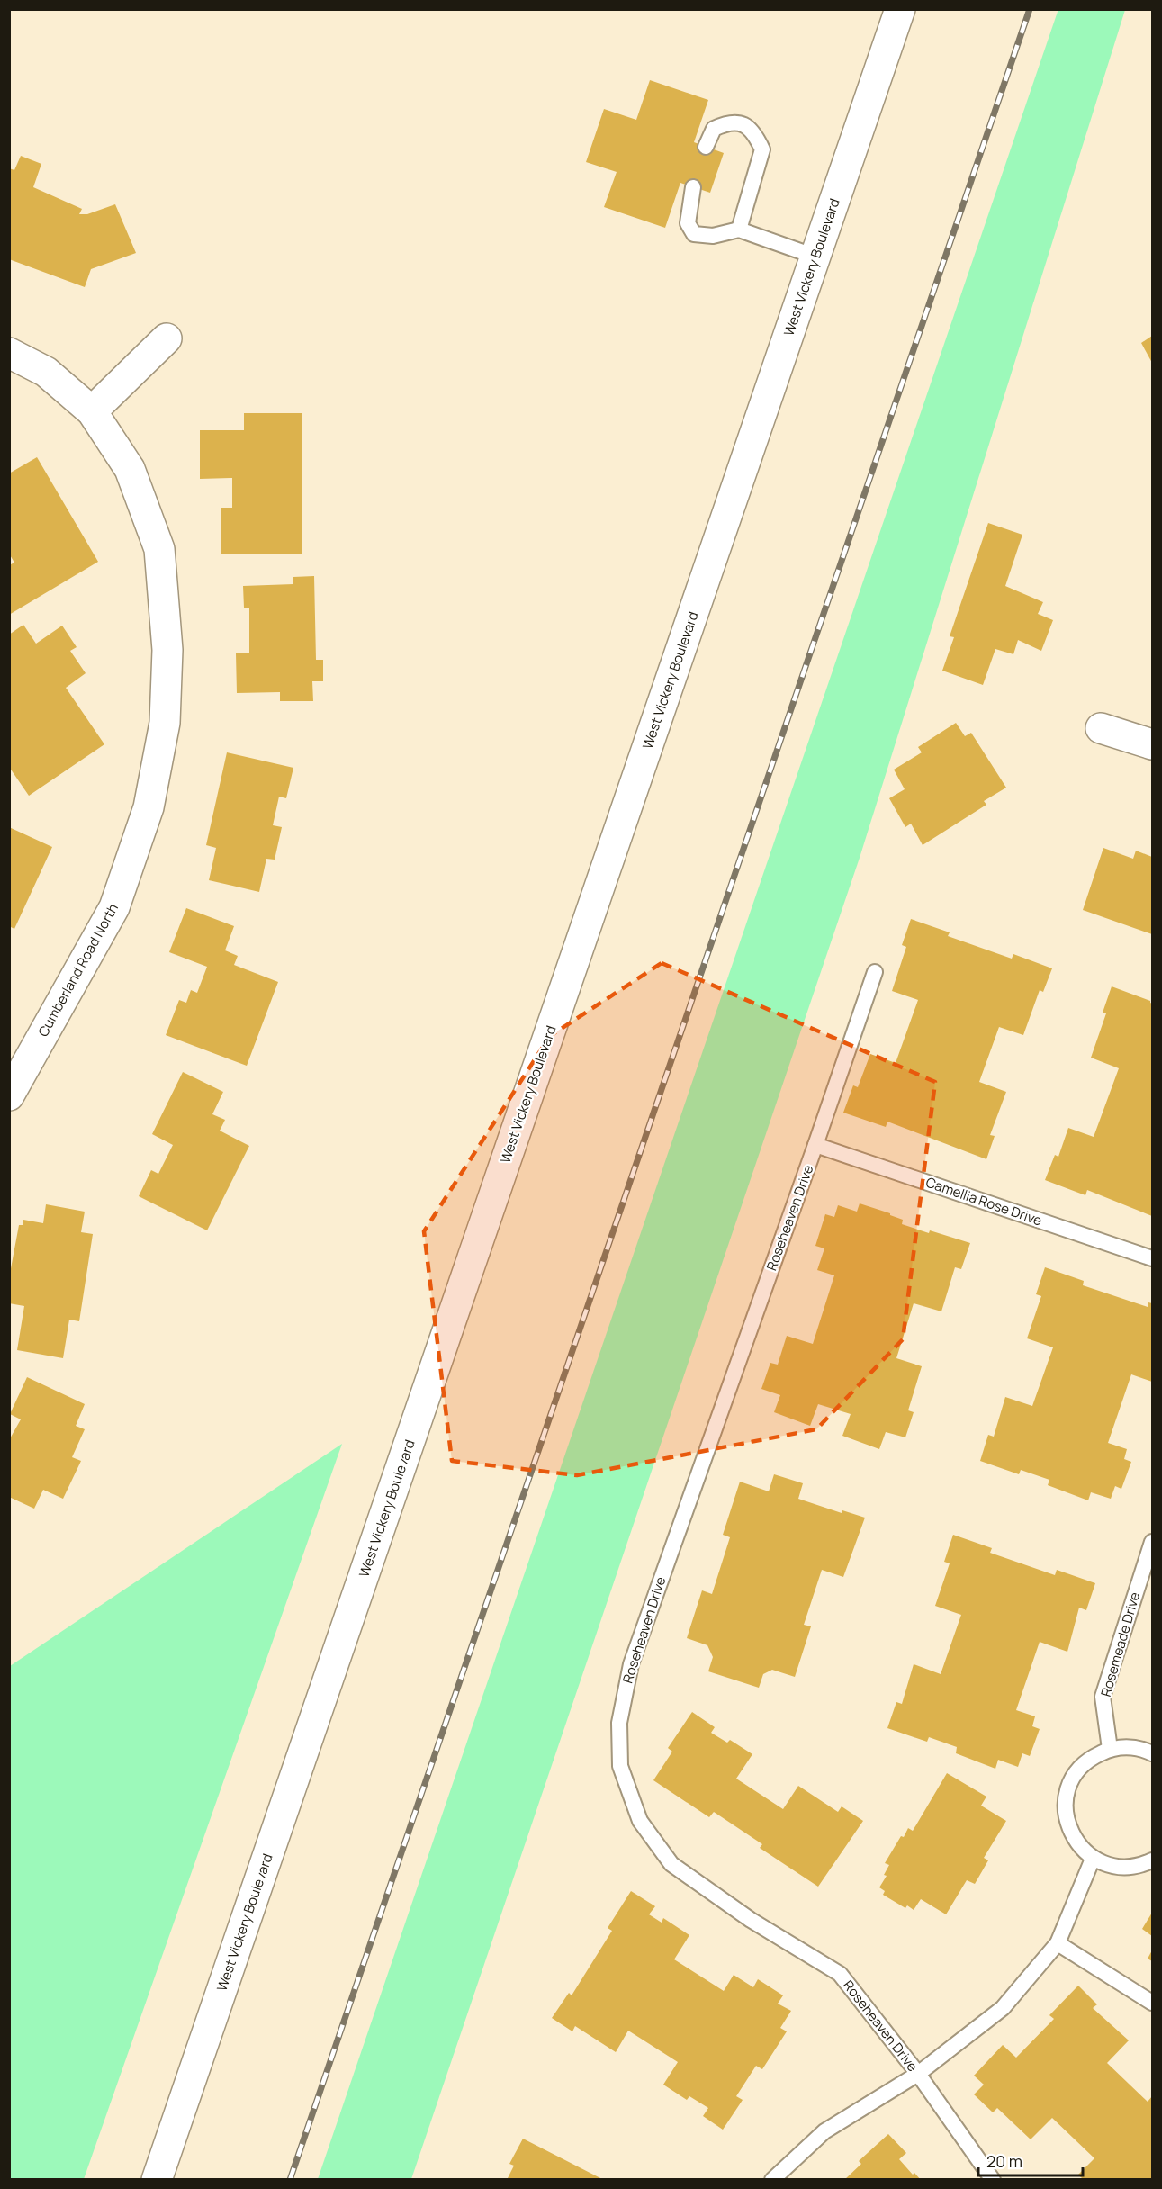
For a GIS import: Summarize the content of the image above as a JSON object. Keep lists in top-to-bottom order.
{
  "streets": {
    "main road": ["West Vickery Boulevard", "Cumberland Road North"],
    "lane": ["Camellia Rose Drive", "Roseheaven Drive", "Rosemeade Drive"]
  },
  "crossings": [
    ["Camellia Rose Drive", "Roseheaven Drive"]
  ],
  "scale_bar": "20 m"
}
